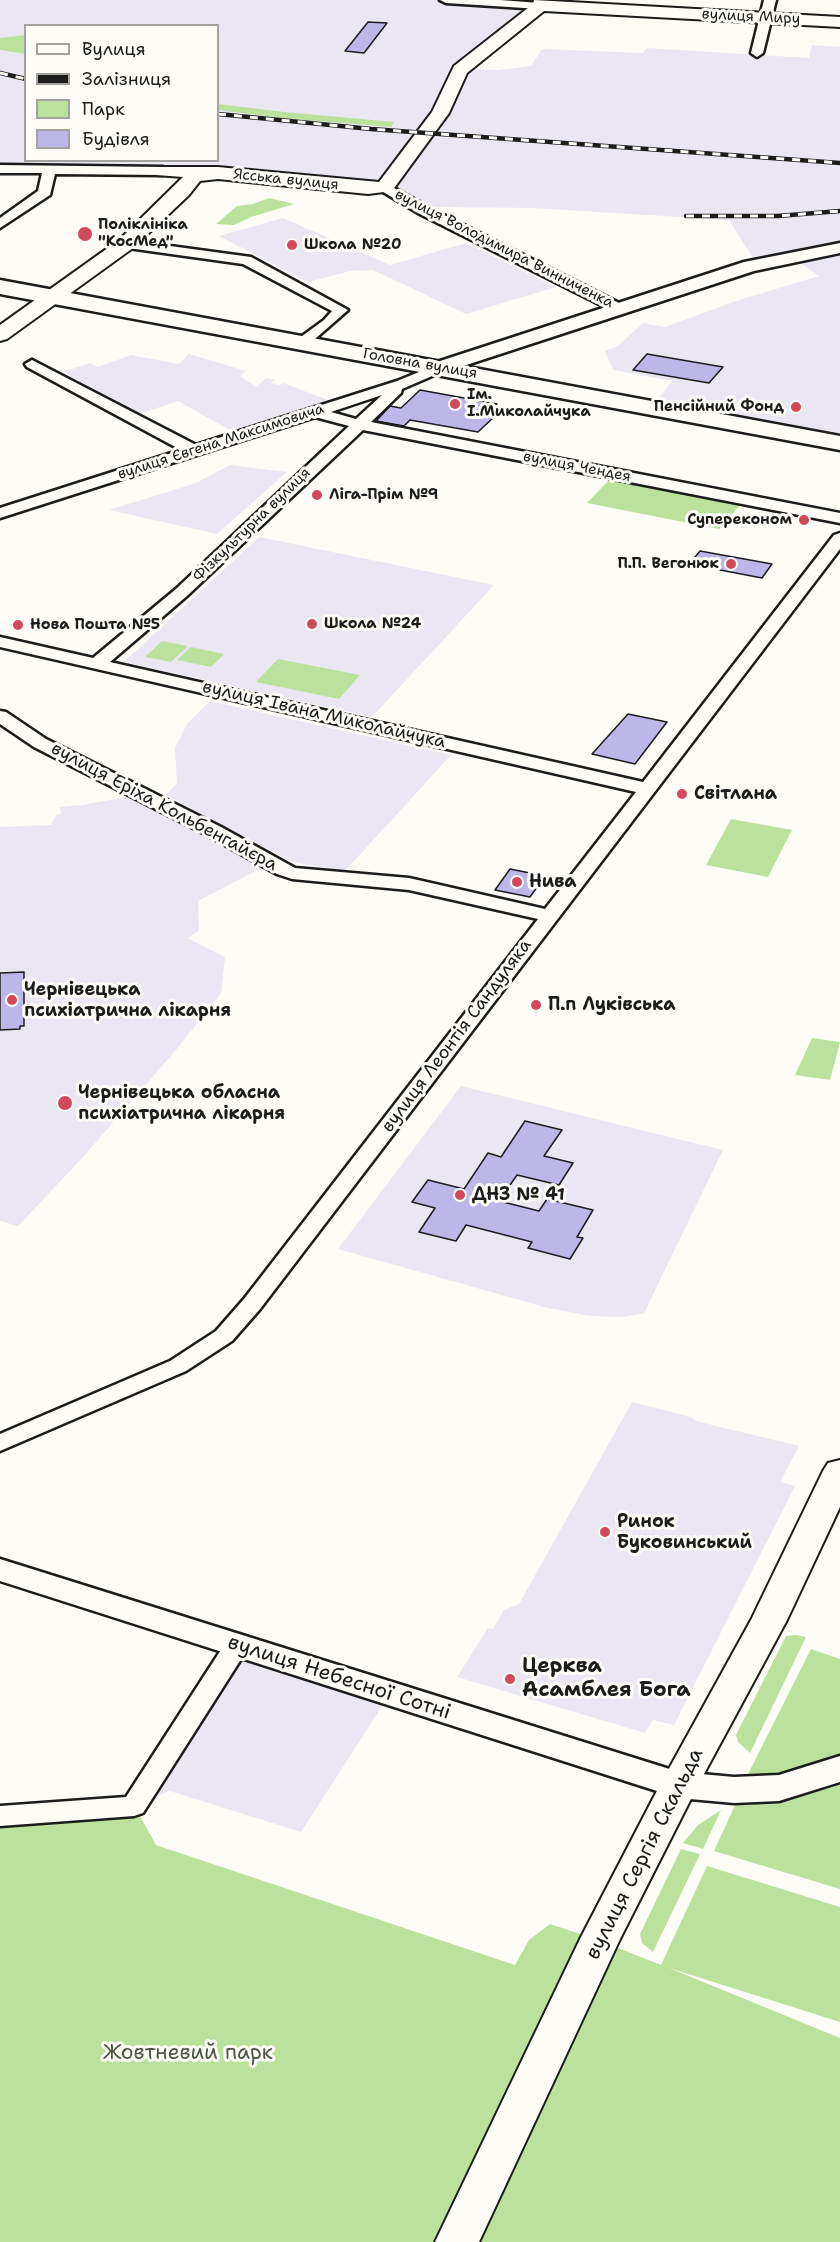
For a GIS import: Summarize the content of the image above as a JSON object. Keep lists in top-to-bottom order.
{
  "streets": {
    "main road": [
      "вулиця Миру",
      "Ясська вулиця",
      "вулиця Володимира Винниченка",
      "Головна вулиця",
      "вулиця Сергія Скальда"
    ],
    "street": [
      "вулиця Євгена Максимовича",
      "вулиця Чендея",
      "Фізкультурна вулиця",
      "вулиця Івана Миколайчука",
      "вулиця Еріха Кольбенгайєра",
      "вулиця Леонтія Сандуляка",
      "вулиця Небесної Сотні"
    ]
  },
  "crossings": [
    ["вулиця Миру", "вулиця Володимира Винниченка"],
    ["Ясська вулиця", "вулиця Володимира Винниченка"],
    ["Головна вулиця", "вулиця Євгена Максимовича"],
    ["вулиця Євгена Максимовича", "вулиця Чендея"],
    ["вулиця Євгена Максимовича", "Фізкультурна вулиця"],
    ["вулиця Чендея", "Фізкультурна вулиця"],
    ["Фізкультурна вулиця", "вулиця Івана Миколайчука"],
    ["вулиця Івана Миколайчука", "вулиця Леонтія Сандуляка"],
    ["вулиця Еріха Кольбенгайєра", "вулиця Леонтія Сандуляка"],
    ["вулиця Небесної Сотні", "вулиця Сергія Скальда"]
  ],
  "parks": ["Жовтневий парк"],
  "places": [
    "Поліклініка \"КосМед\"",
    "Школа №20",
    "Ім. І.Миколайчука",
    "Пенсійний Фонд",
    "Ліга-Прім №9",
    "Супереконом",
    "П.П. Вегонюк",
    "Школа №24",
    "Нова Пошта №5",
    "Світлана",
    "Нива",
    "Чернівецька психіатрична лікарня",
    "П.п Луківська",
    "Чернівецька обласна психіатрична лікарня",
    "ДНЗ № 41",
    "Ринок Буковинський",
    "Церква Асамблея Бога"
  ],
  "legend": [
    "Вулиця",
    "Залізниця",
    "Парк",
    "Будівля"
  ]
}
